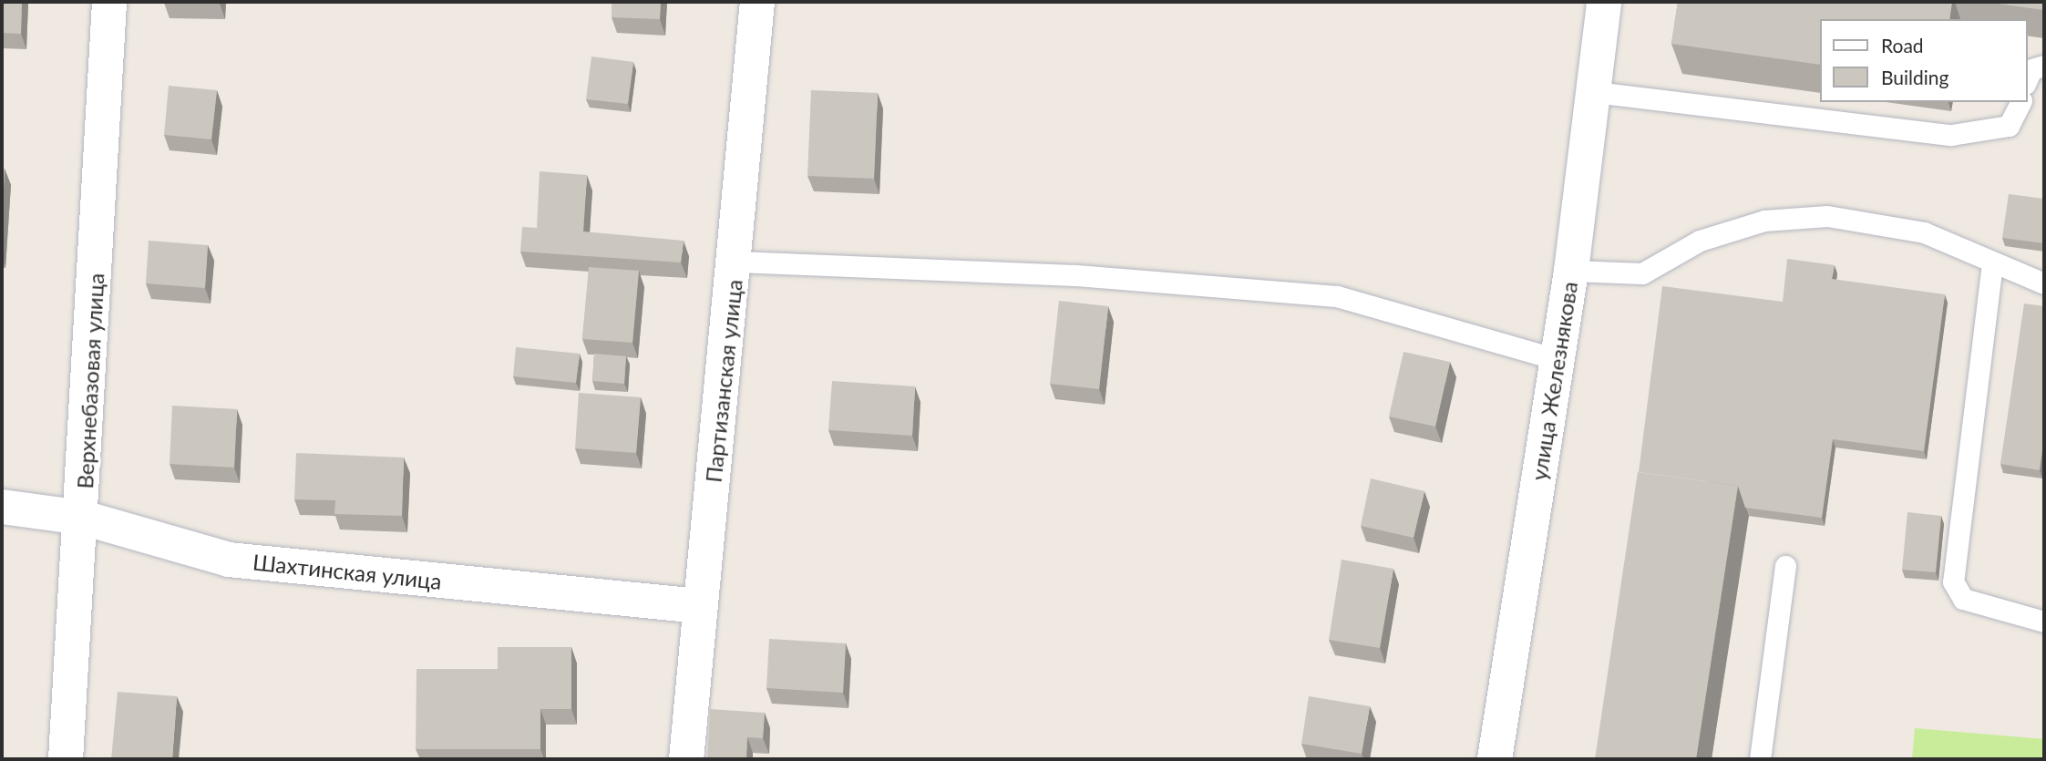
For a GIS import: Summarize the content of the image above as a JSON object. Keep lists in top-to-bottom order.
{
  "streets": {
    "street": [
      "Верхнебазовая улица",
      "Партизанская улица",
      "улица Железнякова",
      "Шахтинская улица"
    ]
  },
  "crossings": [
    ["Верхнебазовая улица", "Шахтинская улица"],
    ["Партизанская улица", "Шахтинская улица"]
  ],
  "legend": ["Road", "Building"]
}
